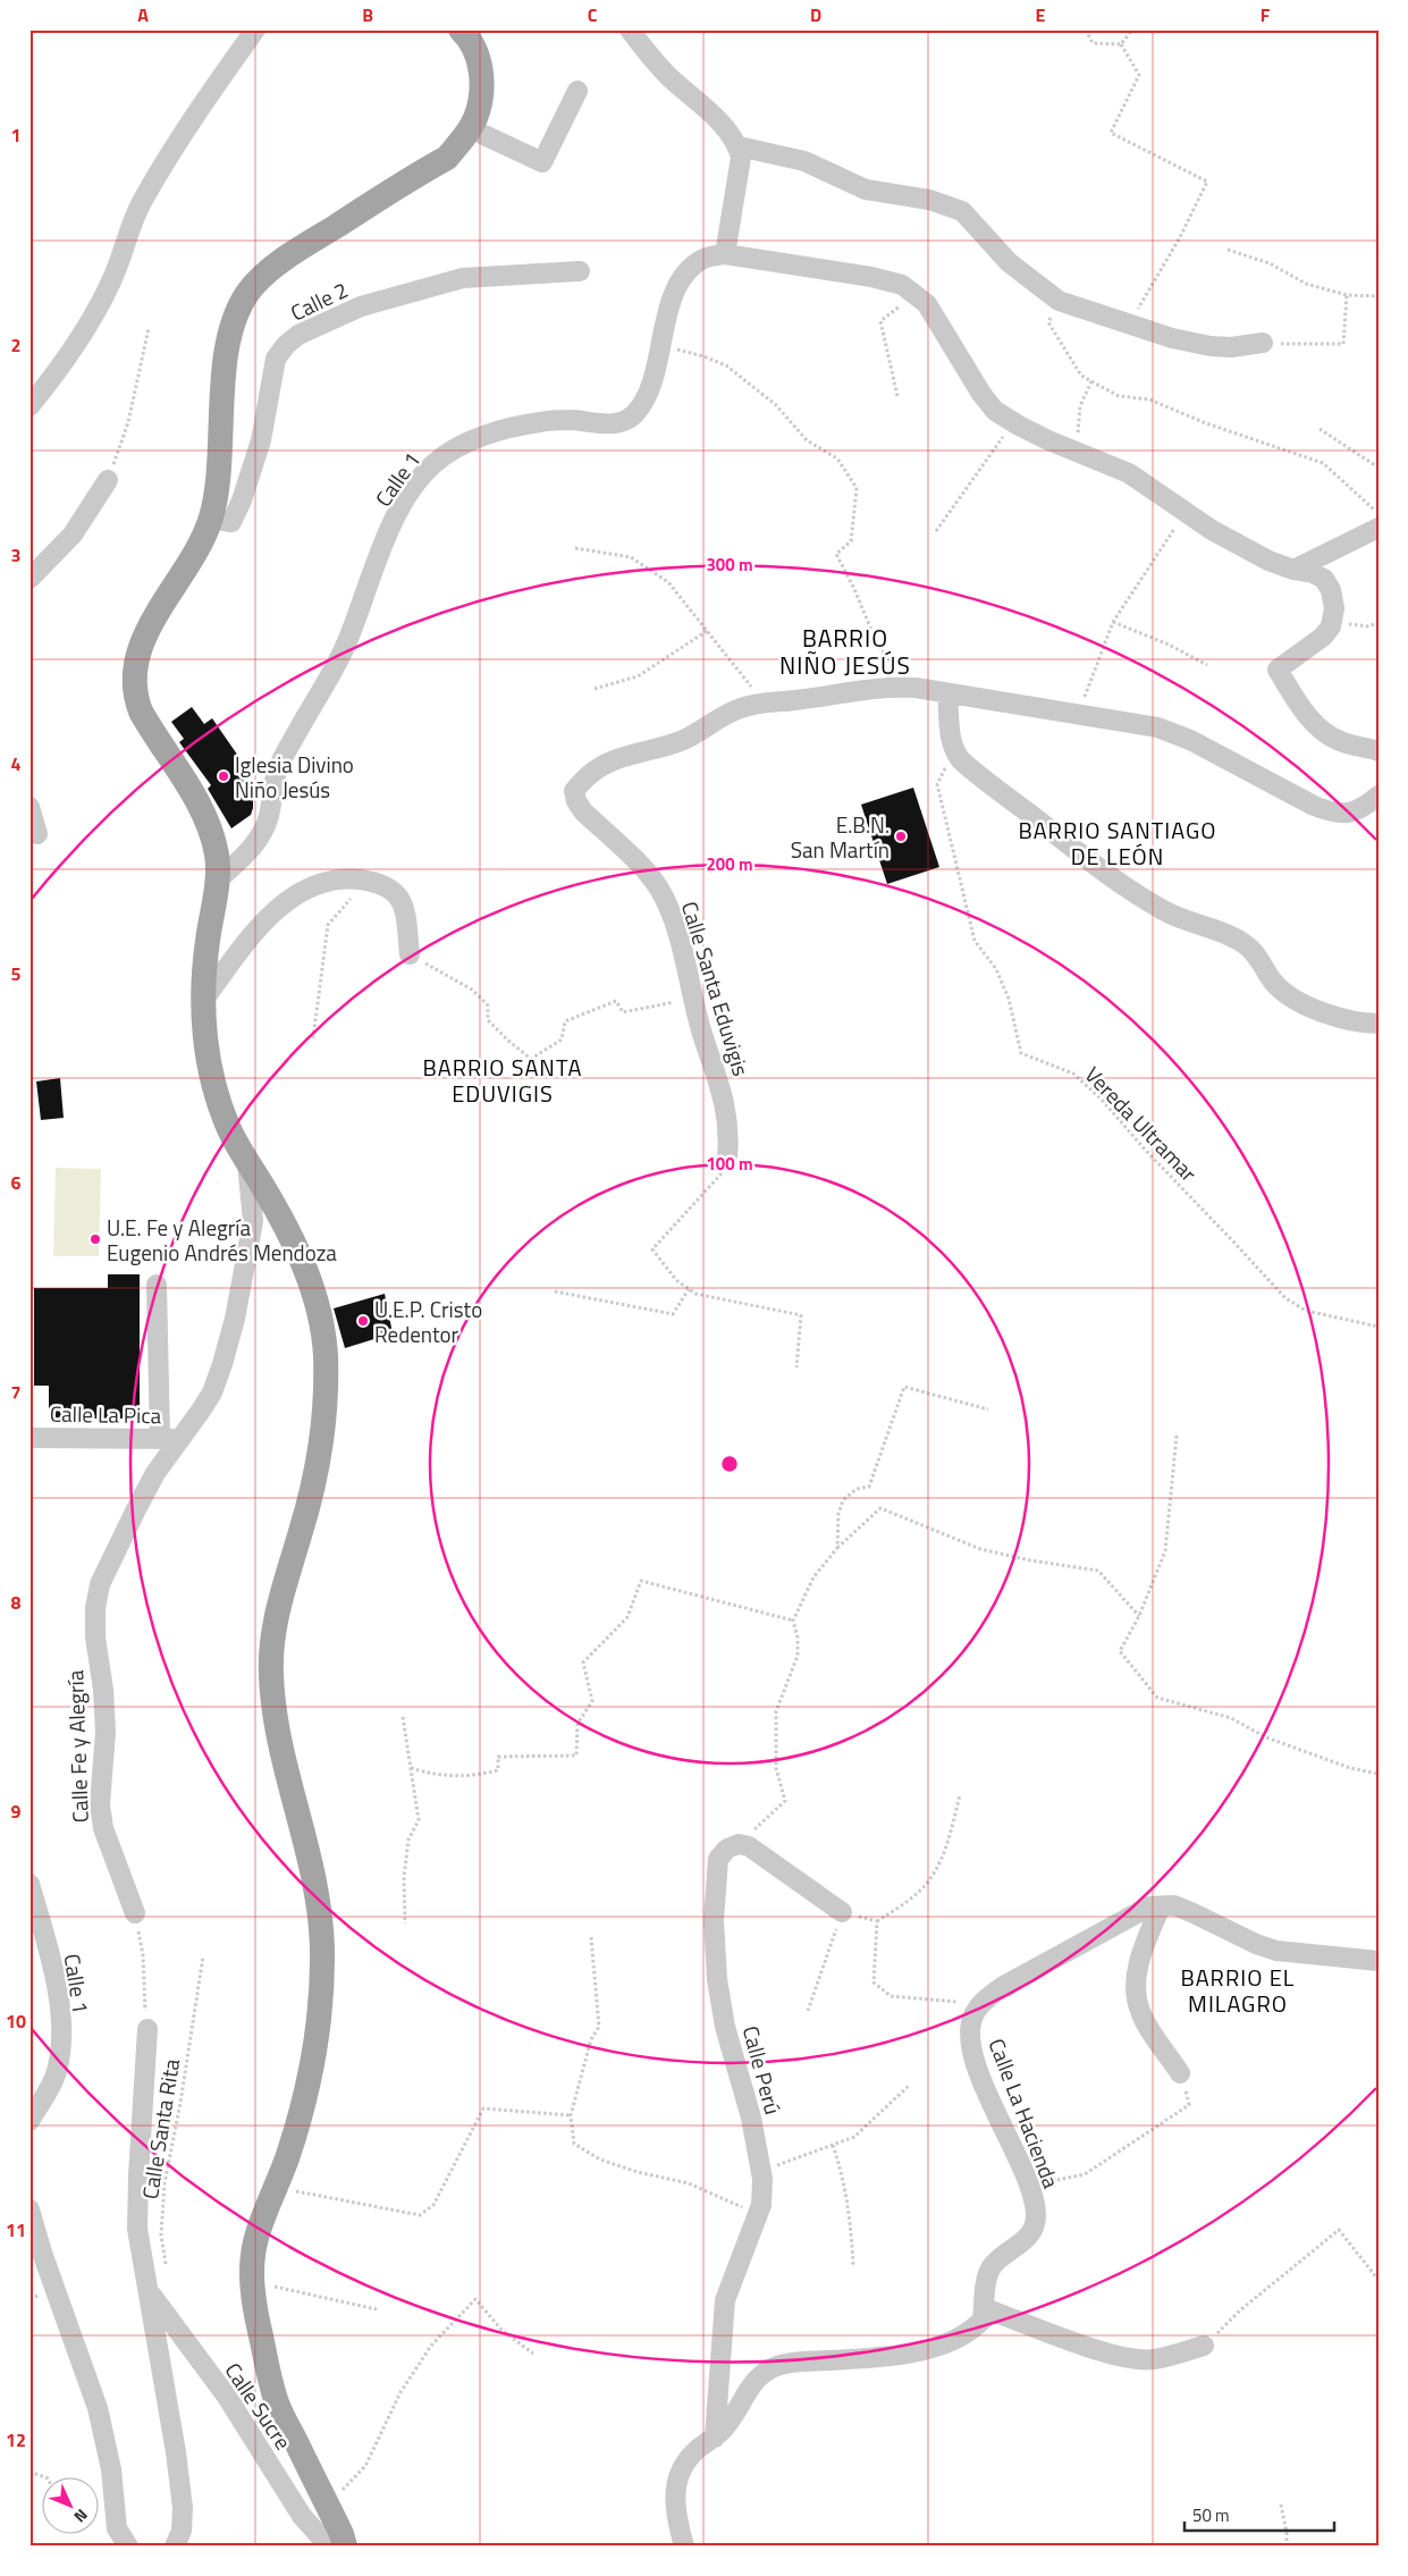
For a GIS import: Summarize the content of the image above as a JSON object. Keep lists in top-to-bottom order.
{
  "streets": {
    "street": [
      "Calle 2",
      "Calle 1",
      "Calle Santa Eduvigis",
      "Calle La Pica",
      "Calle Fe y Alegría",
      "Calle Perú",
      "Calle La Hacienda",
      "Calle Sucre"
    ],
    "path": ["Vereda Ultramar", "Calle Santa Rita"]
  },
  "crossings": [
    ["Calle La Pica", "Calle Fe y Alegría"],
    ["Calle Perú", "Calle La Hacienda"]
  ],
  "districts": [
    "BARRIO NIÑO JESÚS",
    "BARRIO SANTIAGO DE LEÓN",
    "BARRIO SANTA EDUVIGIS",
    "BARRIO EL MILAGRO"
  ],
  "places": [
    "Iglesia Divino Niño Jesús",
    "E.B.N. San Martín",
    "U.E. Fe y Alegría Eugenio Andrés Mendoza",
    "U.E.P. Cristo Redentor"
  ],
  "scale_bar": "50 m",
  "north": "bottom right",
  "grid": {
    "columns": [
      "A",
      "B",
      "C",
      "D",
      "E",
      "F"
    ],
    "rows": [
      "1",
      "2",
      "3",
      "4",
      "5",
      "6",
      "7",
      "8",
      "9",
      "10",
      "11",
      "12"
    ]
  },
  "rings": ["300 m", "200 m", "100 m"]
}
